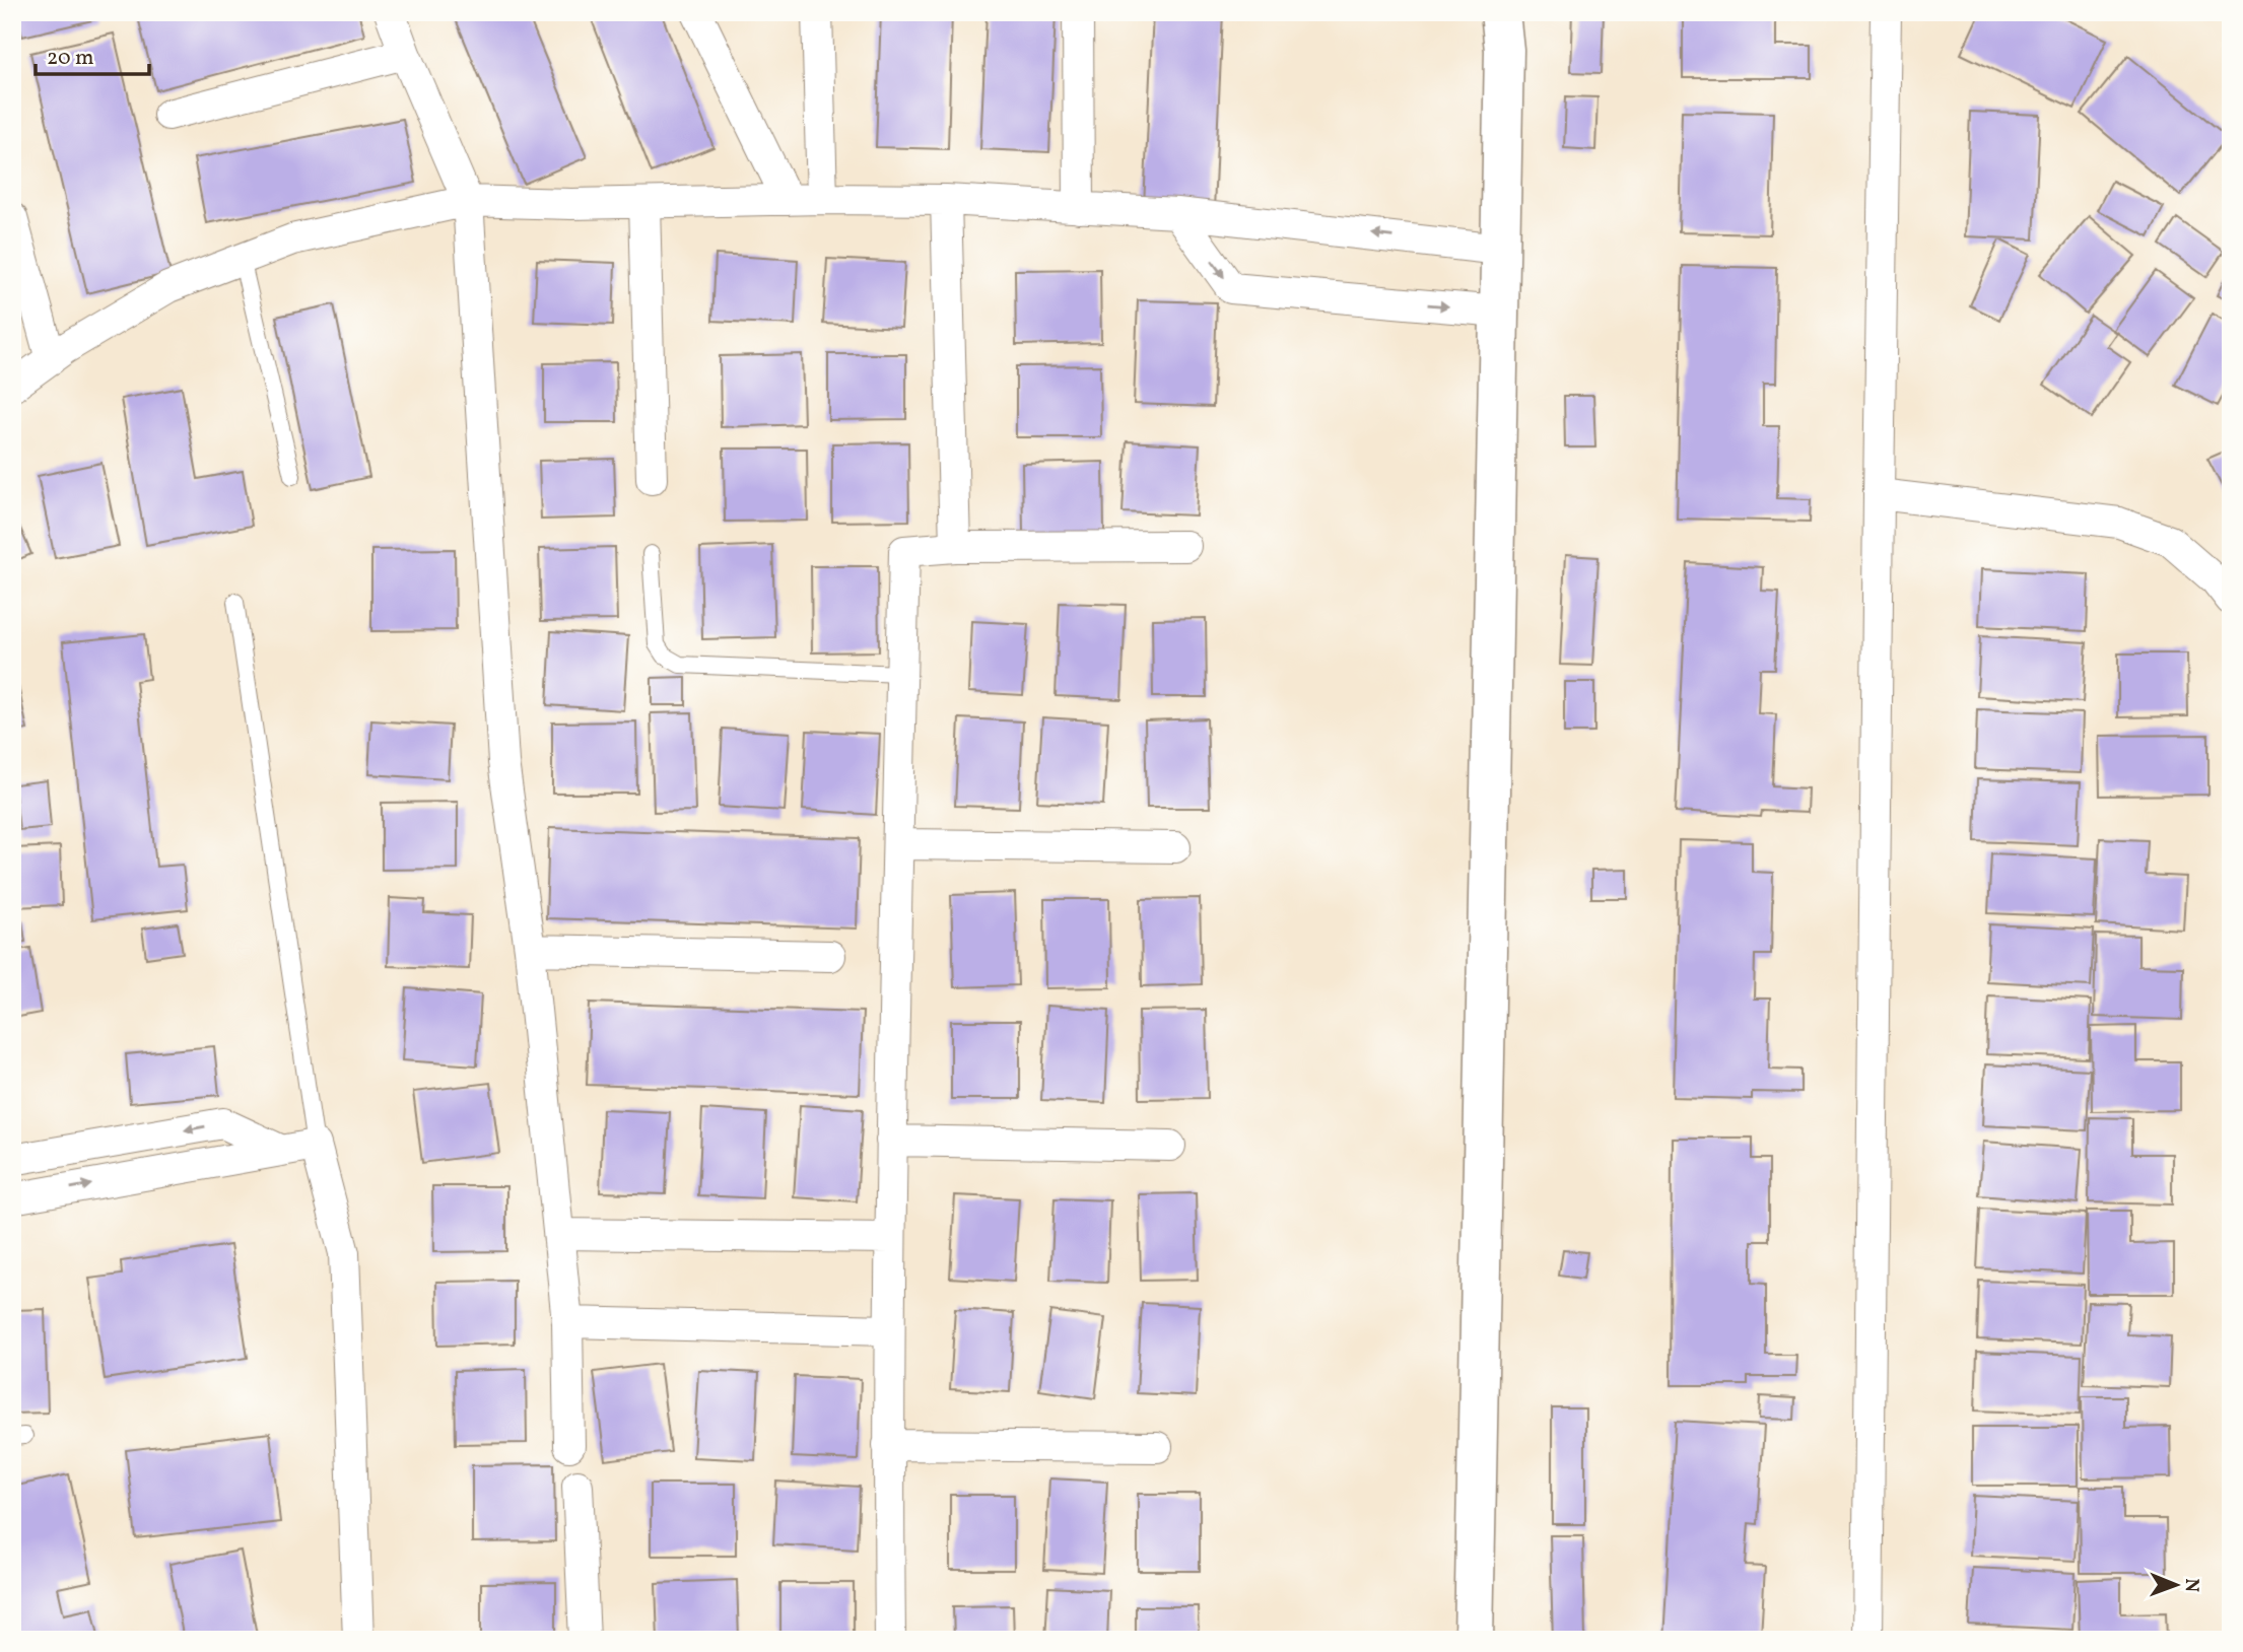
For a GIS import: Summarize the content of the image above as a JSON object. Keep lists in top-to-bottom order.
{
  "scale_bar": "20 m",
  "north": "right"
}
